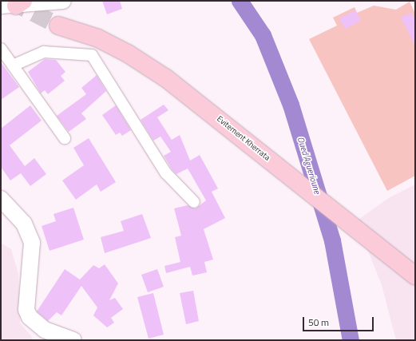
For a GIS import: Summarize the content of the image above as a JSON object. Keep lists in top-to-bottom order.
{
  "streets": {
    "main road": ["Evitement Kherrata"]
  },
  "water": ["Oued Aguerioune"],
  "scale_bar": "50 m"
}
